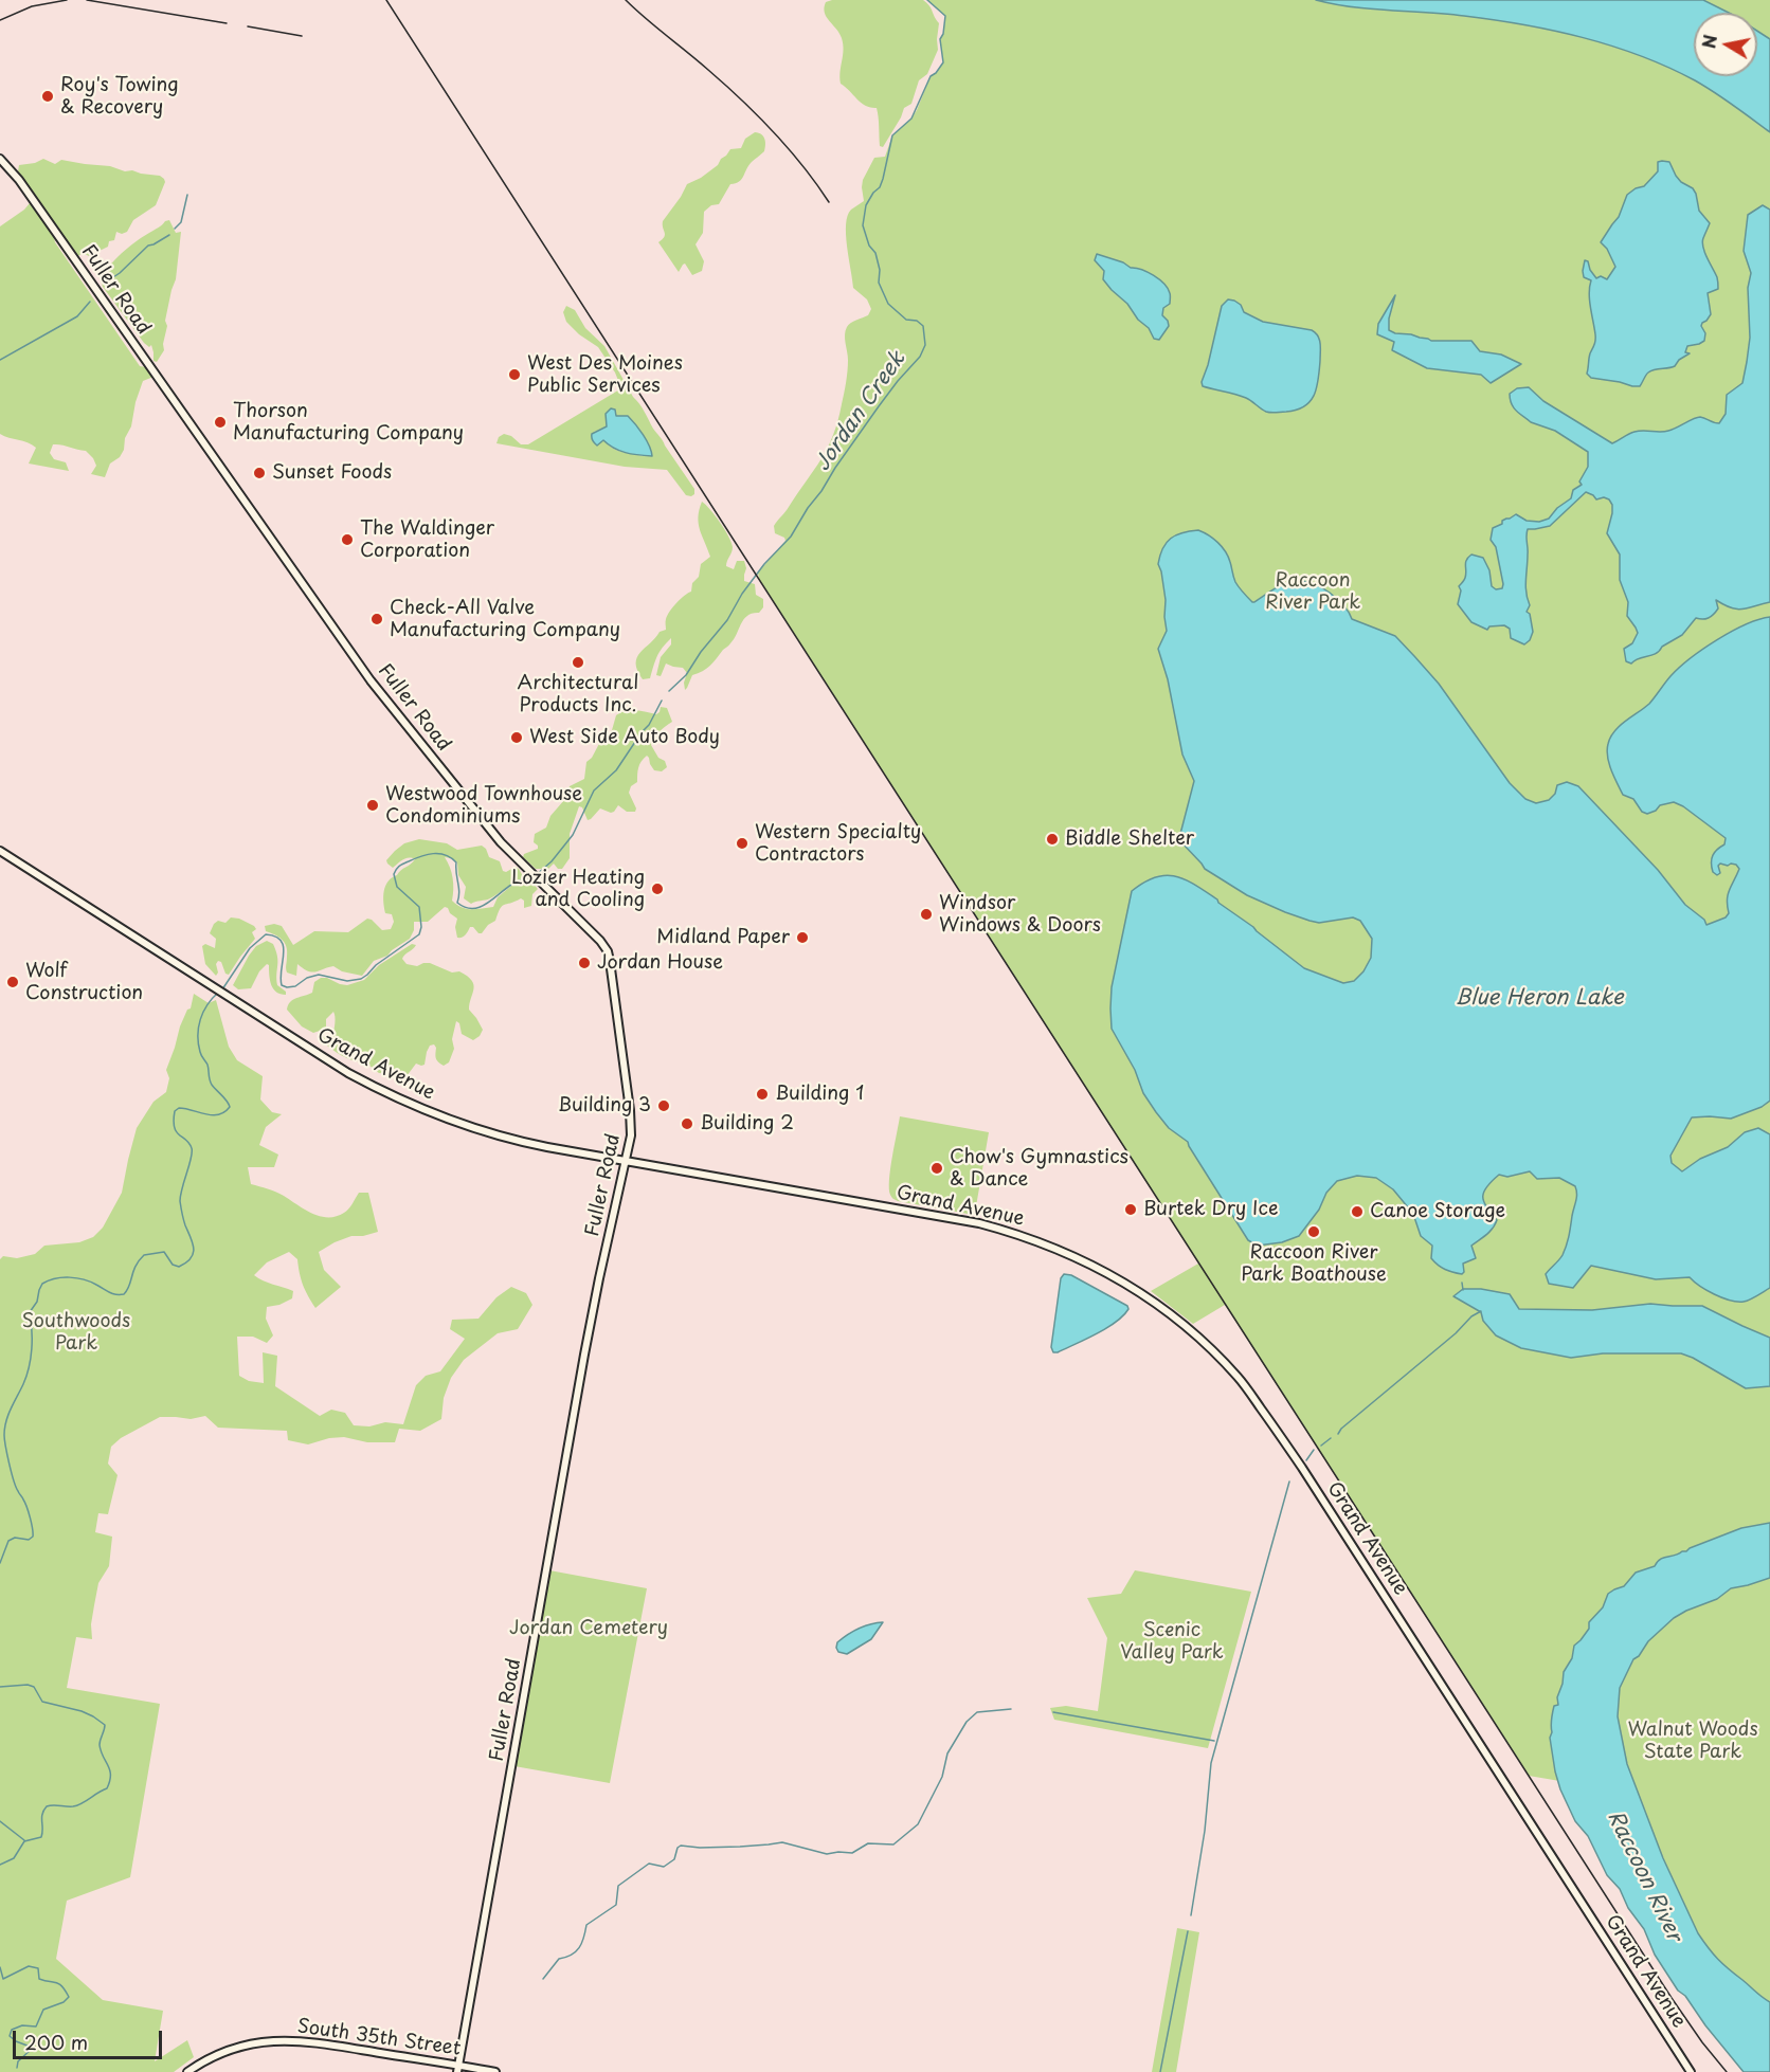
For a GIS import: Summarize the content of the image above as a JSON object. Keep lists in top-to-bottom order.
{
  "streets": {
    "street": ["Fuller Road", "Grand Avenue", "South 35th Street"]
  },
  "crossings": [
    ["Fuller Road", "Grand Avenue"],
    ["Fuller Road", "South 35th Street"]
  ],
  "water": ["Jordan Creek", "Blue Heron Lake", "Raccoon River"],
  "parks": [
    "Raccoon River Park",
    "Southwoods Park",
    "Jordan Cemetery",
    "Scenic Valley Park",
    "Walnut Woods State Park"
  ],
  "places": [
    "Roy's Towing & Recovery",
    "West Des Moines Public Services",
    "Thorson Manufacturing Company",
    "Sunset Foods",
    "The Waldinger Corporation",
    "Check-All Valve Manufacturing Company",
    "Architectural Products Inc.",
    "West Side Auto Body",
    "Westwood Townhouse Condominiums",
    "Biddle Shelter",
    "Western Specialty Contractors",
    "Lozier Heating and Cooling",
    "Windsor Windows & Doors",
    "Midland Paper",
    "Jordan House",
    "Wolf Construction",
    "Building 1",
    "Building 3",
    "Building 2",
    "Chow's Gymnastics & Dance",
    "Burtek Dry Ice",
    "Canoe Storage",
    "Raccoon River Park Boathouse"
  ],
  "scale_bar": "200 m",
  "north": "left"
}
